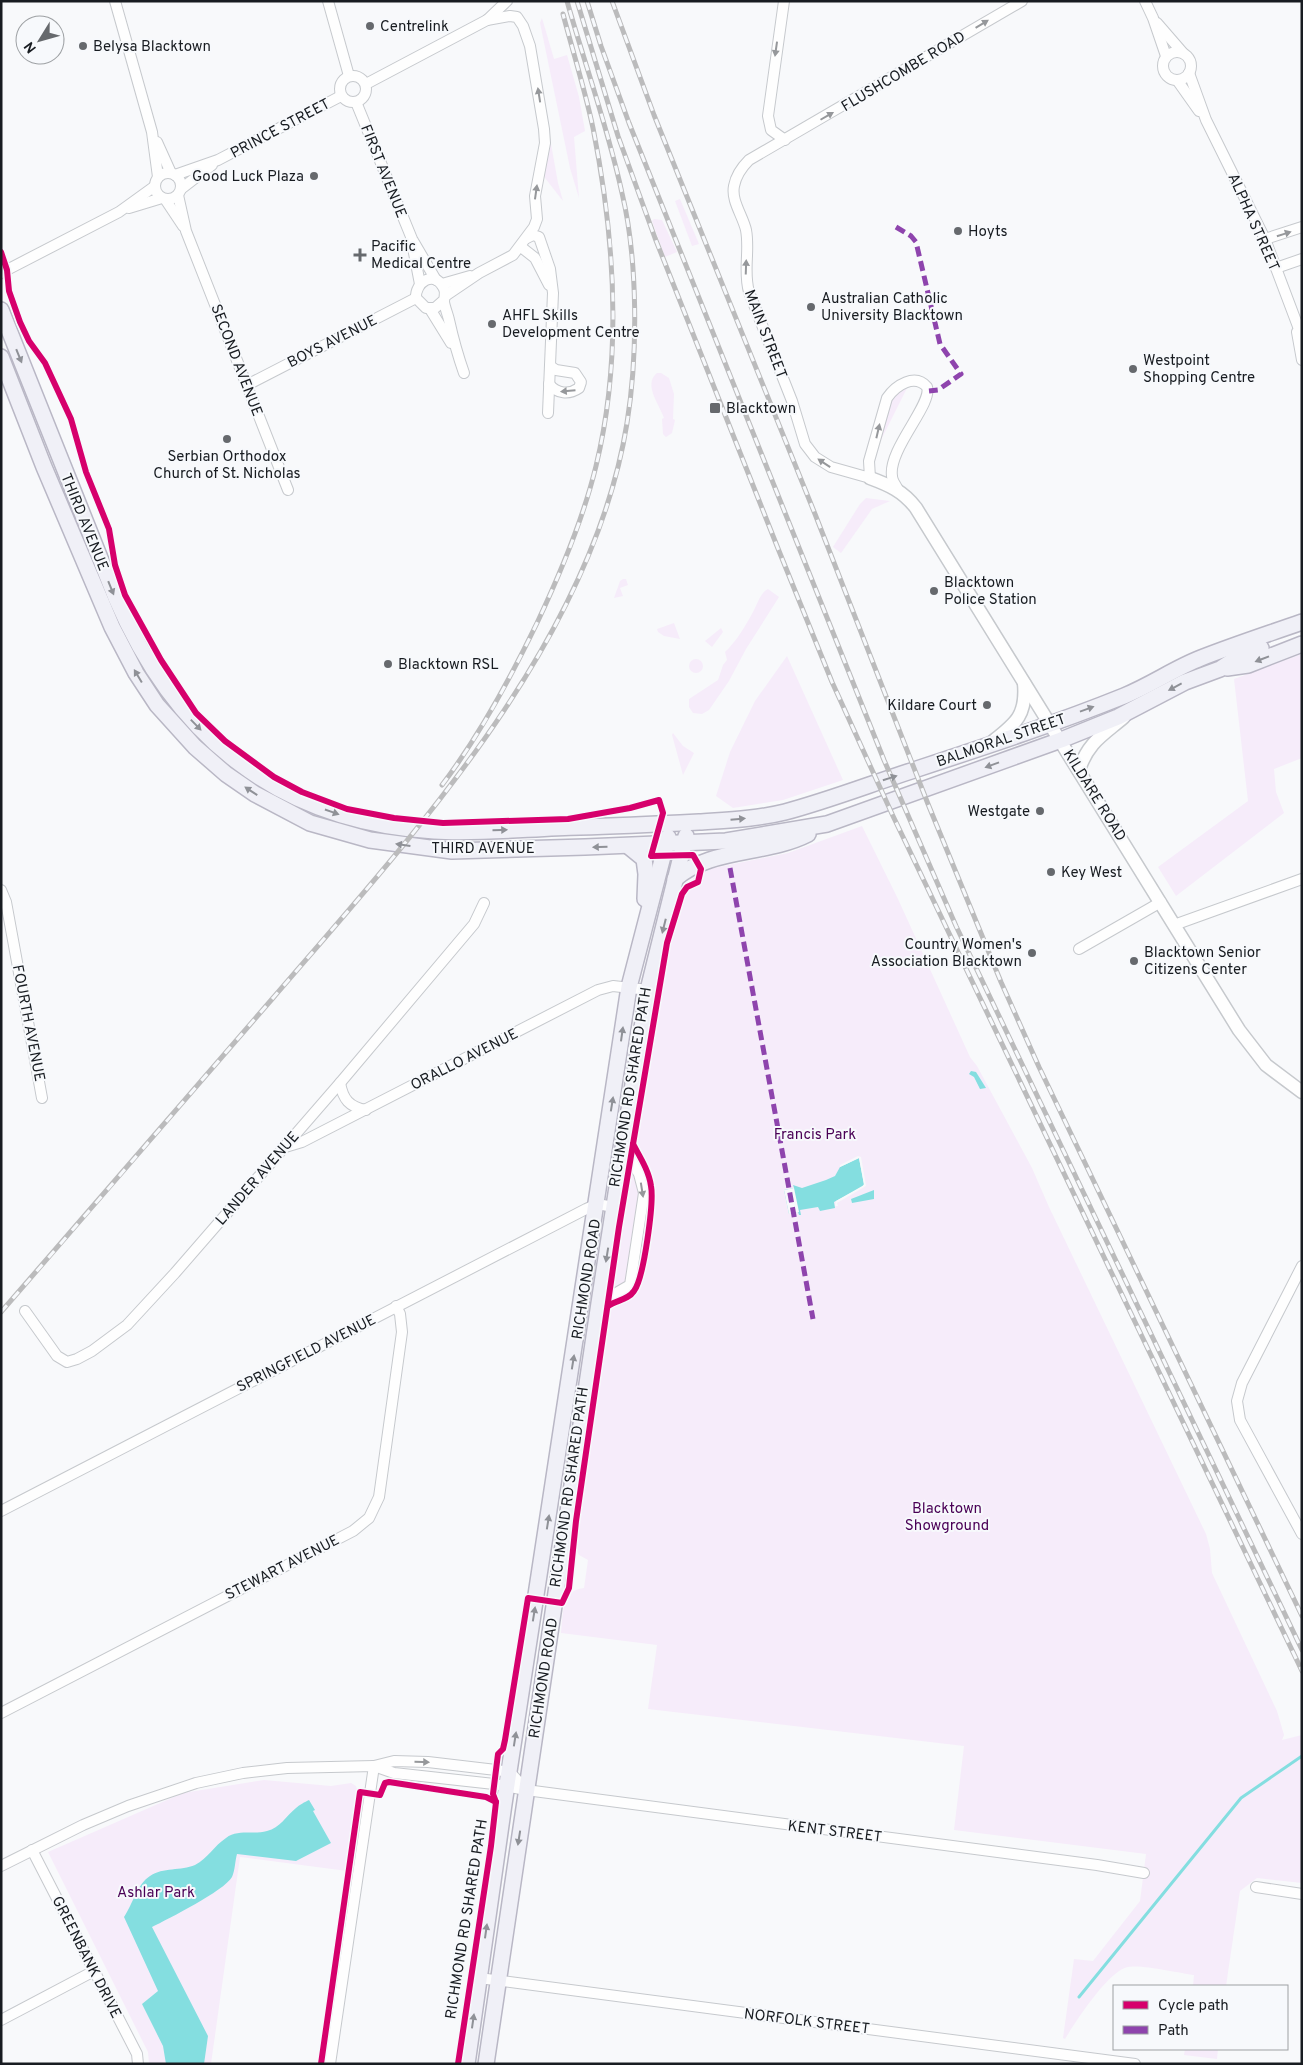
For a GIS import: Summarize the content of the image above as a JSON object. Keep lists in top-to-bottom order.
{
  "streets": {
    "main road": ["THIRD AVENUE", "BALMORAL STREET", "RICHMOND ROAD"],
    "street": [
      "FLUSHCOMBE ROAD",
      "PRINCE STREET",
      "FIRST AVENUE",
      "ALPHA STREET",
      "MAIN STREET",
      "BOYS AVENUE",
      "SECOND AVENUE",
      "KILDARE ROAD",
      "FOURTH AVENUE",
      "ORALLO AVENUE",
      "LANDER AVENUE",
      "SPRINGFIELD AVENUE",
      "STEWART AVENUE",
      "KENT STREET",
      "GREENBANK DRIVE",
      "NORFOLK STREET"
    ],
    "cycle path": ["RICHMOND RD SHARED PATH"]
  },
  "crossings": [
    ["FLUSHCOMBE ROAD", "MAIN STREET"],
    ["PRINCE STREET", "FIRST AVENUE"],
    ["PRINCE STREET", "SECOND AVENUE"],
    ["FIRST AVENUE", "BOYS AVENUE"],
    ["MAIN STREET", "KILDARE ROAD"],
    ["BOYS AVENUE", "SECOND AVENUE"],
    ["THIRD AVENUE", "BALMORAL STREET"],
    ["THIRD AVENUE", "RICHMOND ROAD"],
    ["BALMORAL STREET", "KILDARE ROAD"],
    ["BALMORAL STREET", "RICHMOND ROAD"],
    ["ORALLO AVENUE", "LANDER AVENUE"],
    ["ORALLO AVENUE", "RICHMOND ROAD"],
    ["RICHMOND ROAD", "SPRINGFIELD AVENUE"],
    ["RICHMOND ROAD", "KENT STREET"],
    ["RICHMOND ROAD", "NORFOLK STREET"],
    ["SPRINGFIELD AVENUE", "STEWART AVENUE"]
  ],
  "one_way": ["FLUSHCOMBE ROAD", "MAIN STREET"],
  "parks": ["Francis Park", "Blacktown Showground", "Ashlar Park"],
  "places": {
    "other": [
      "Centrelink",
      "Belysa Blacktown",
      "Good Luck Plaza",
      "Hoyts",
      "Australian Catholic University Blacktown",
      "AHFL Skills Development Centre",
      "Westpoint Shopping Centre",
      "Serbian Orthodox Church of St. Nicholas",
      "Blacktown Police Station",
      "Blacktown RSL",
      "Kildare Court",
      "Westgate",
      "Key West",
      "Country Women's Association Blacktown",
      "Blacktown Senior Citizens Center"
    ],
    "health": ["Pacific Medical Centre"],
    "transit": ["Blacktown"]
  },
  "legend": ["Cycle path", "Path"],
  "north": "bottom left"
}
